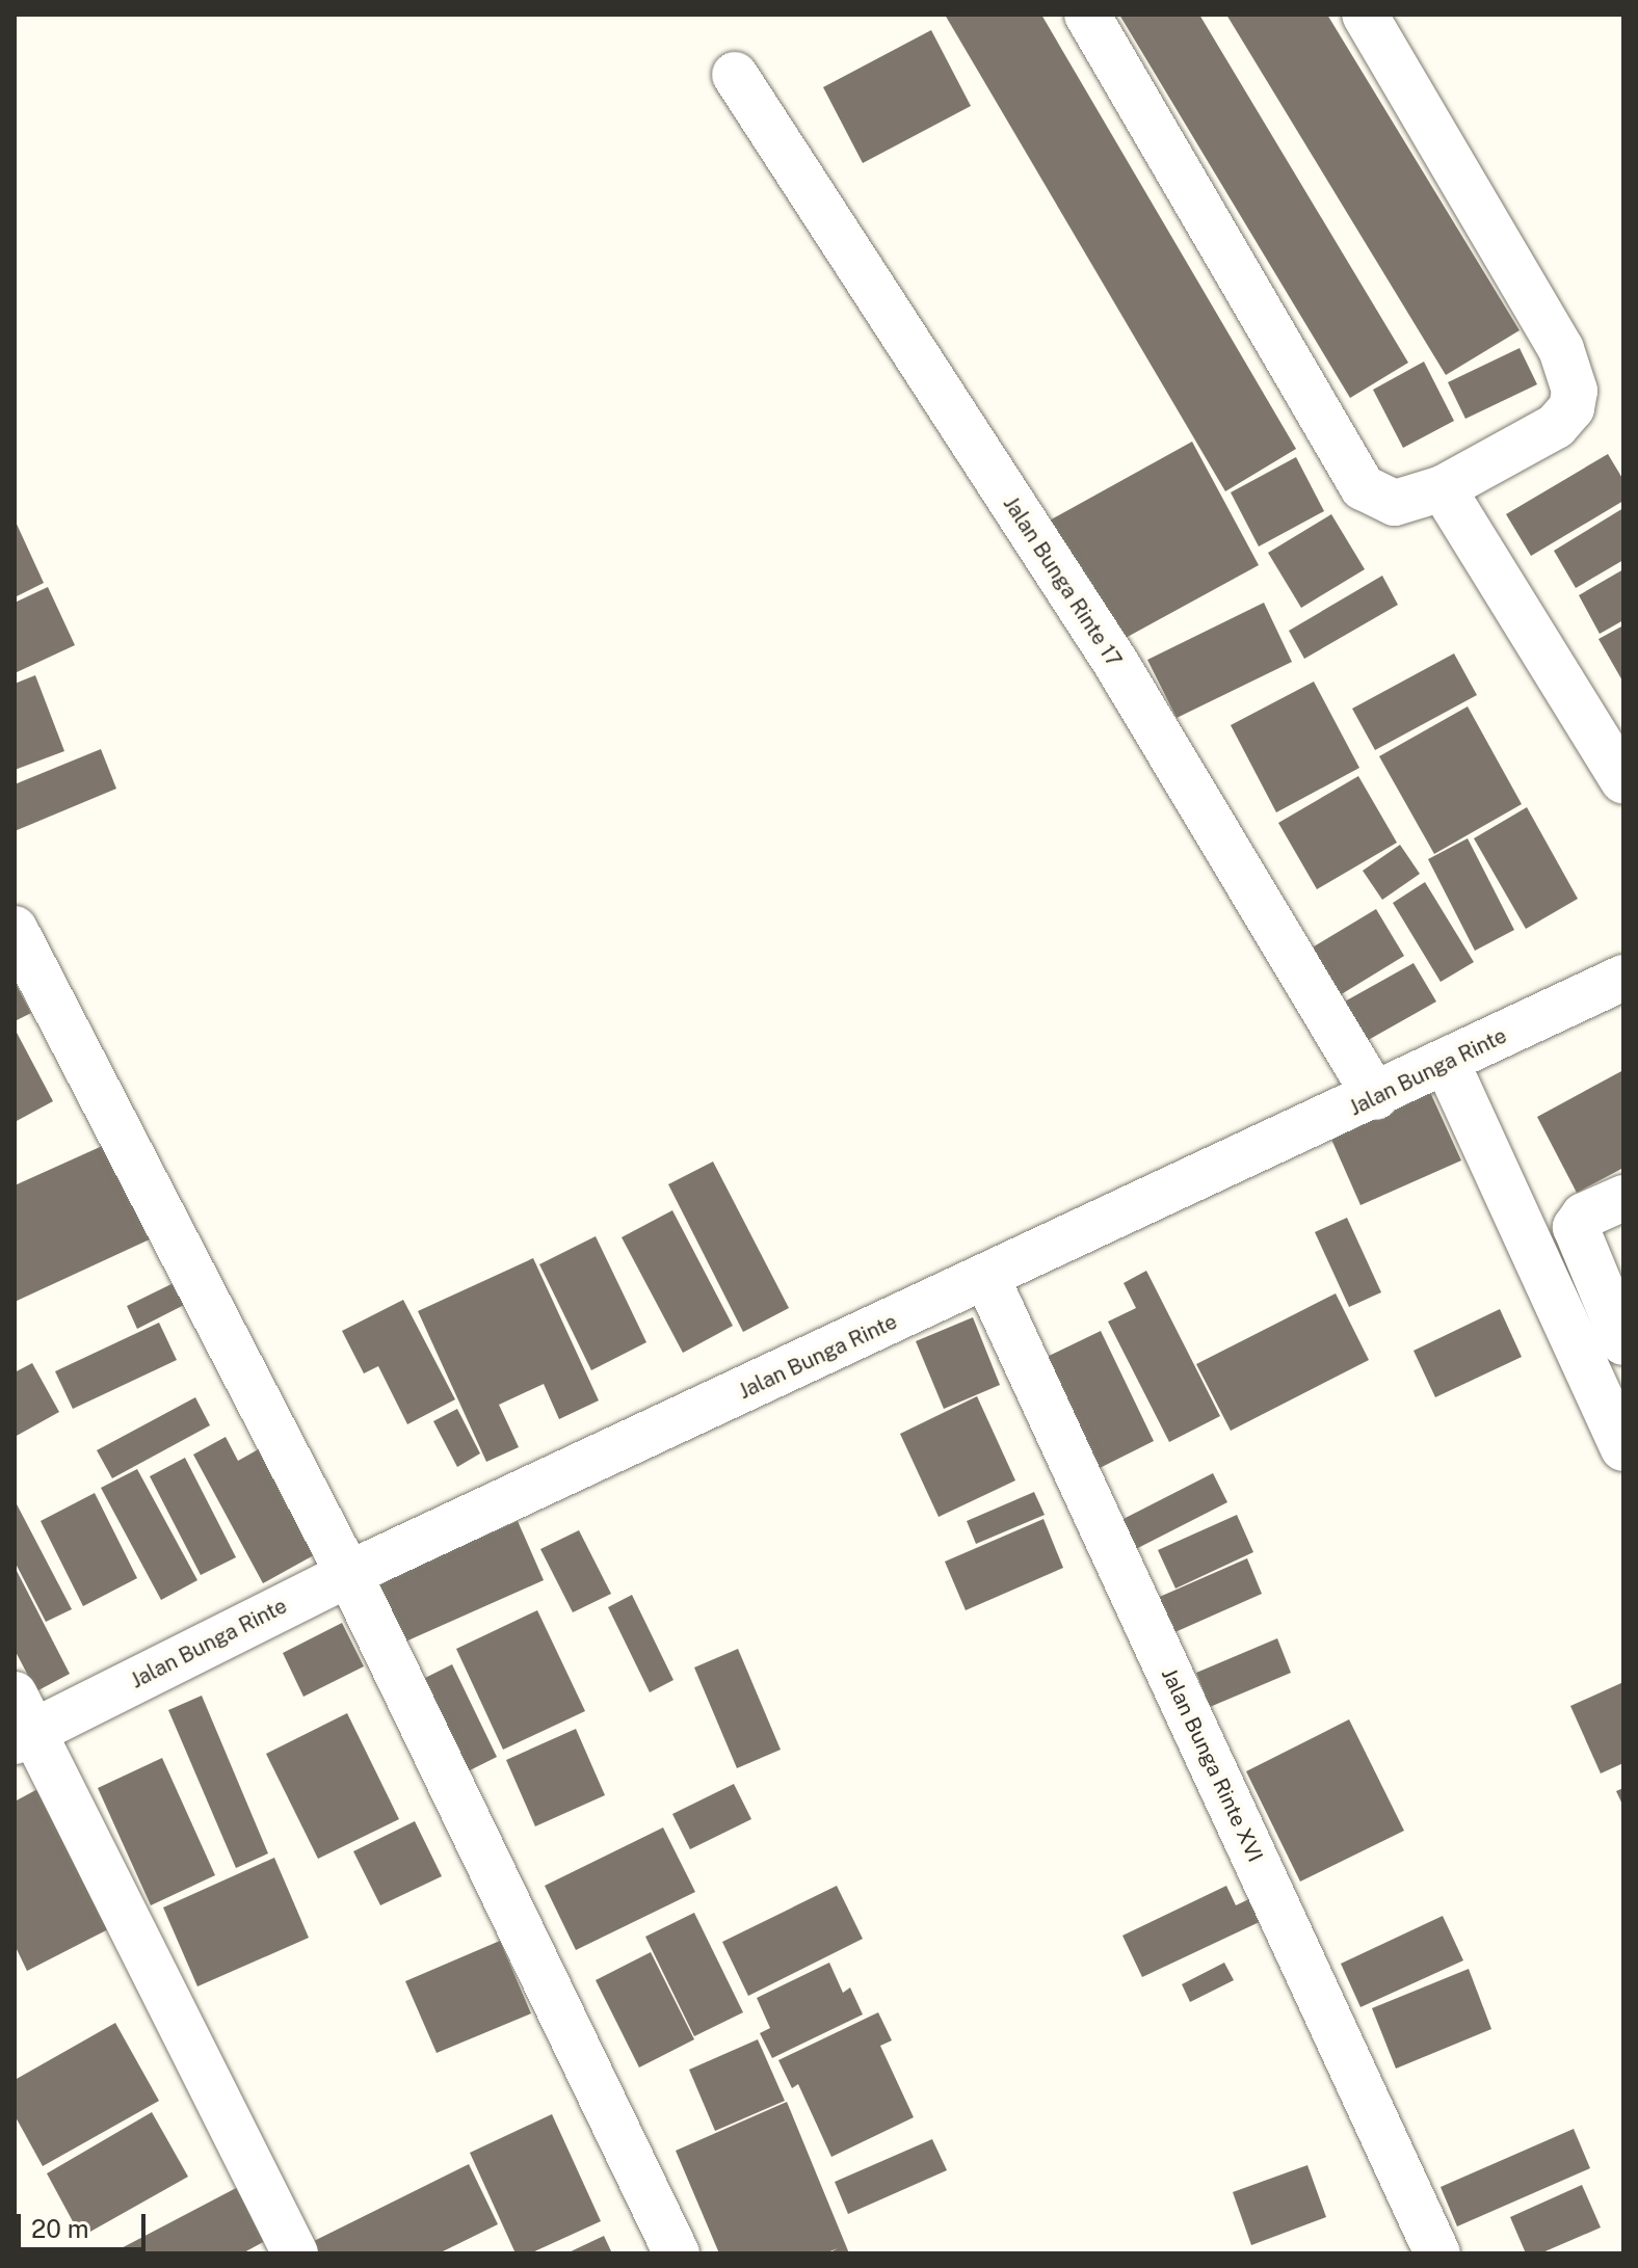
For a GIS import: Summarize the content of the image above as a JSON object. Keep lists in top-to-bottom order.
{
  "streets": {
    "street": ["Jalan Bunga Rinte 17", "Jalan Bunga Rinte", "Jalan Bunga Rinte XVI"]
  },
  "crossings": [
    ["Jalan Bunga Rinte 17", "Jalan Bunga Rinte"],
    ["Jalan Bunga Rinte", "Jalan Bunga Rinte XVI"]
  ],
  "scale_bar": "20 m"
}
